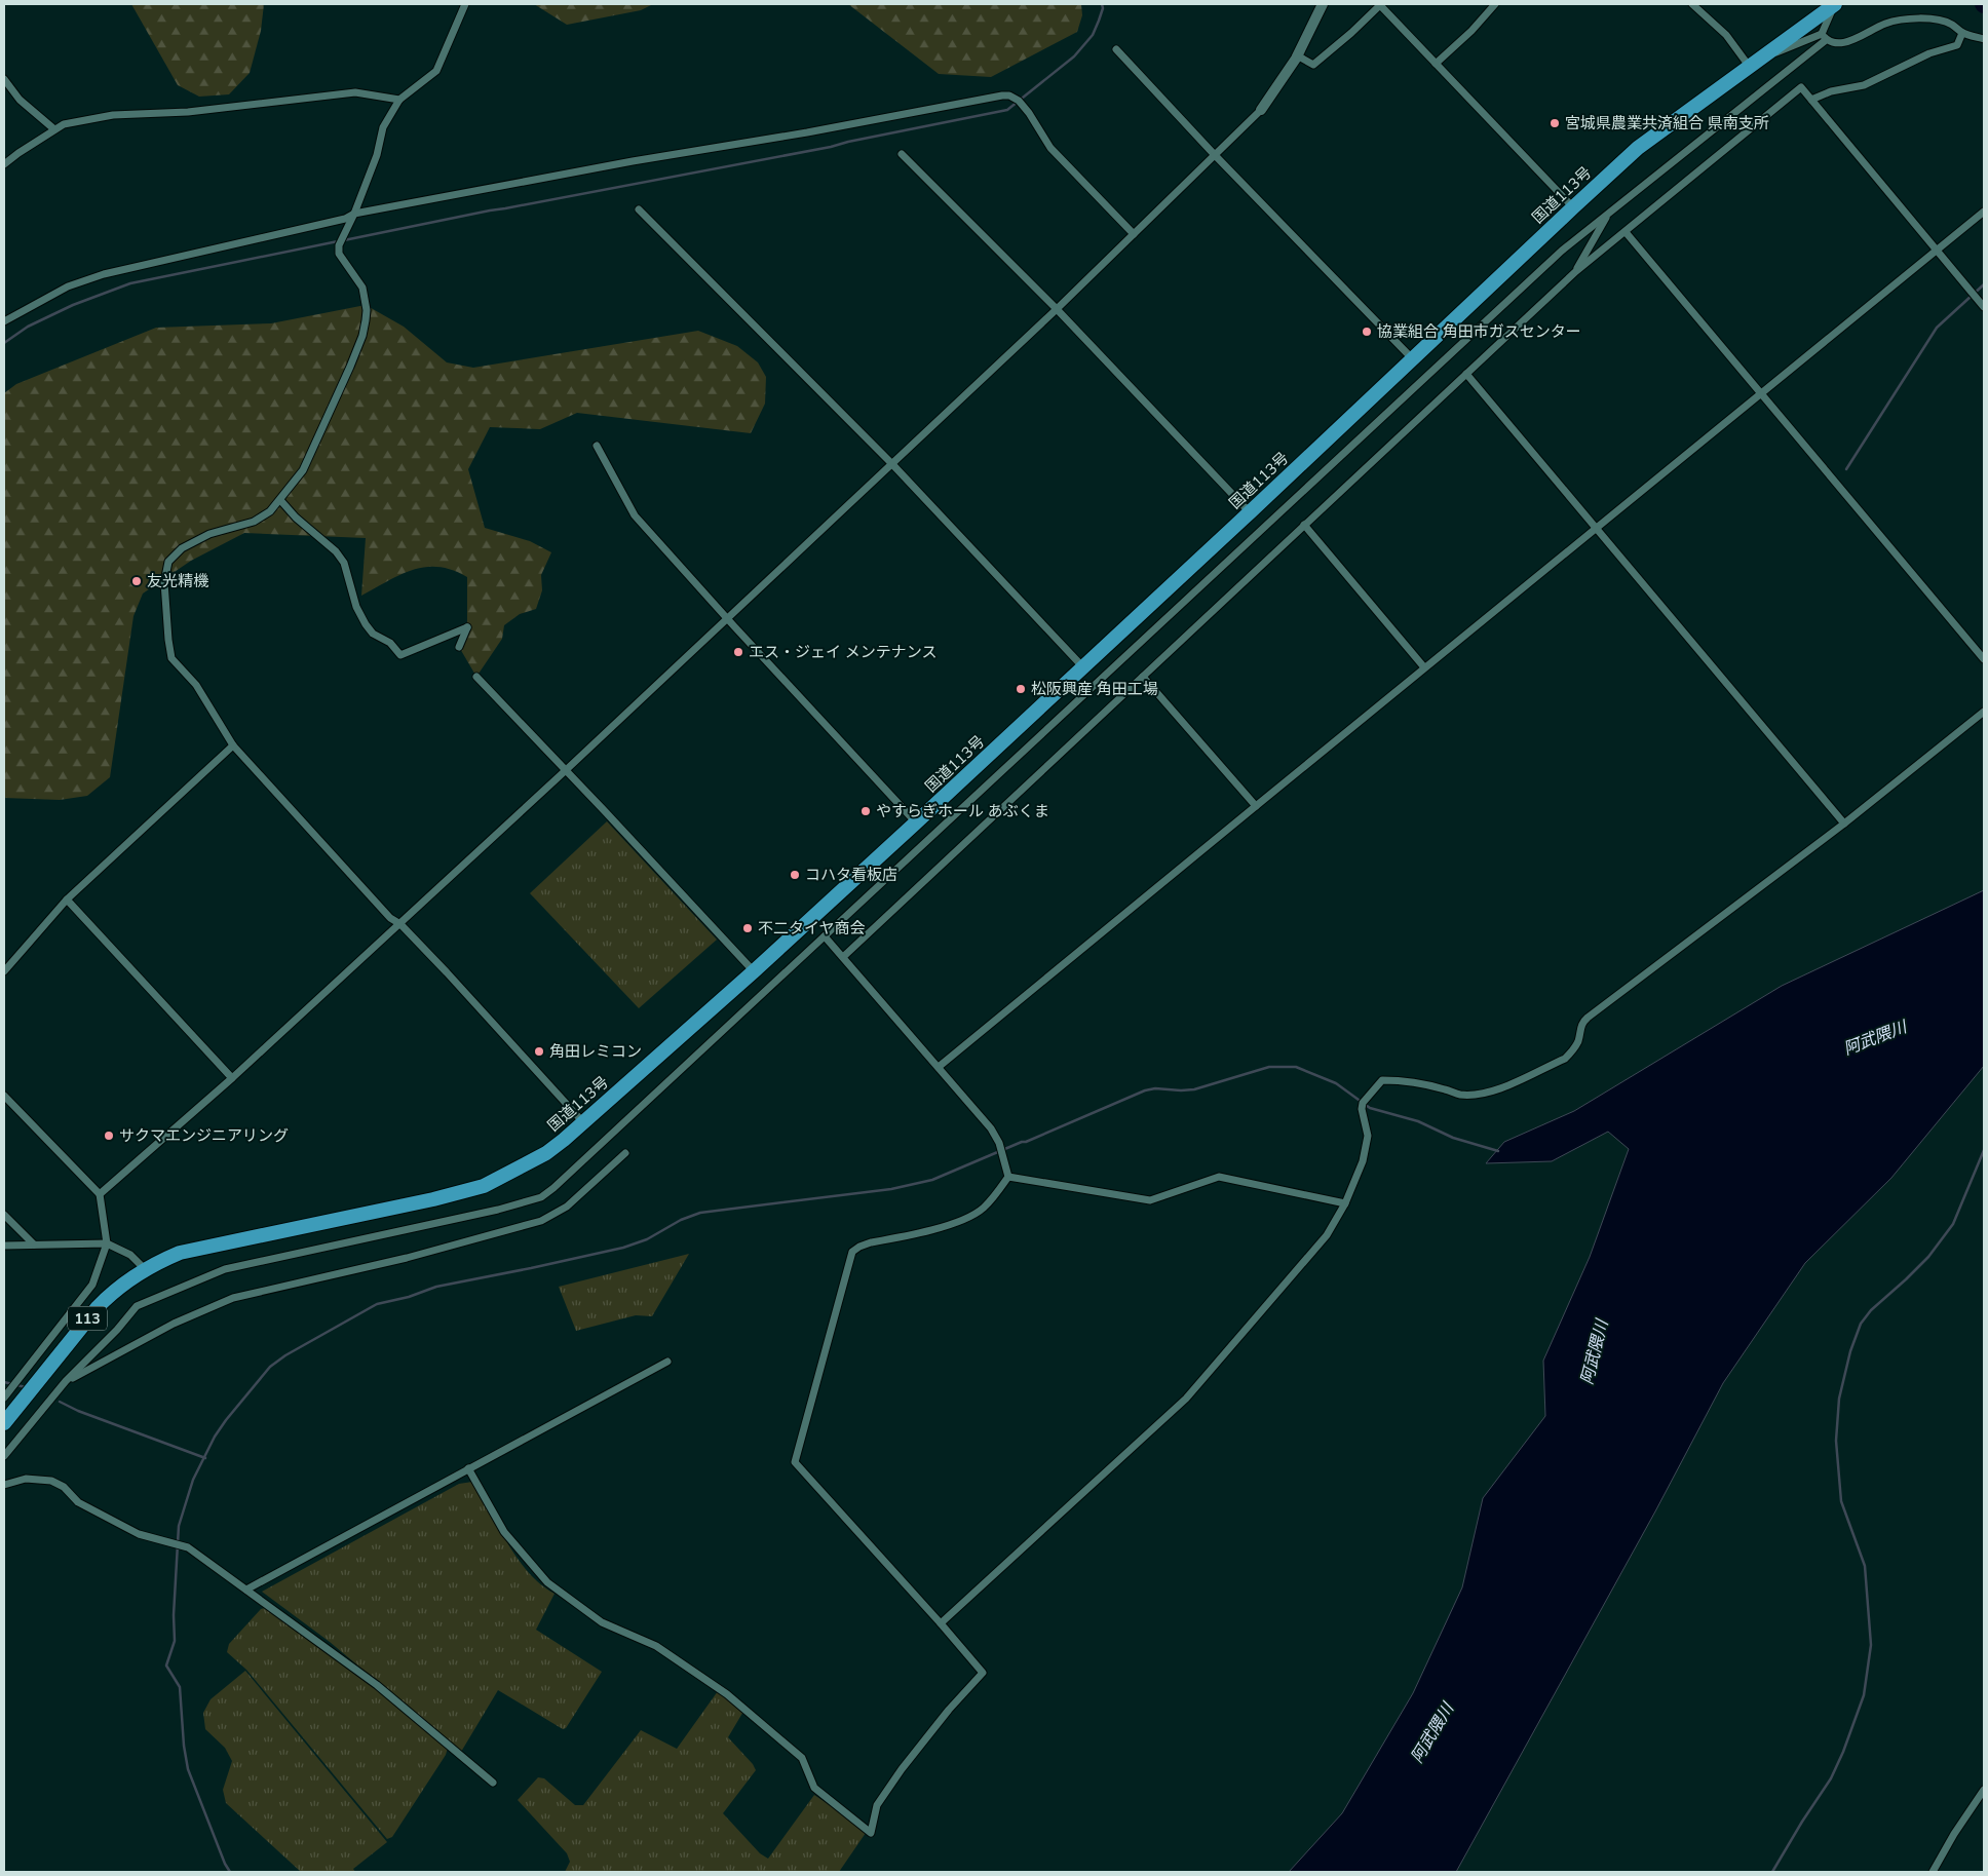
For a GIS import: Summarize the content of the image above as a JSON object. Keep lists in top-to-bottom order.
{
  "streets": {
    "highway": ["国道113号", "113"]
  },
  "water": ["阿武隈川"],
  "places": [
    "宮城県農業共済組合 県南支所",
    "協業組合 角田市ガスセンター",
    "友光精機",
    "エス・ジェイ メンテナンス",
    "松阪興産 角田工場",
    "やすらぎホール あぶくま",
    "コハタ看板店",
    "不二タイヤ商会",
    "角田レミコン",
    "サクマエンジニアリング"
  ]
}
